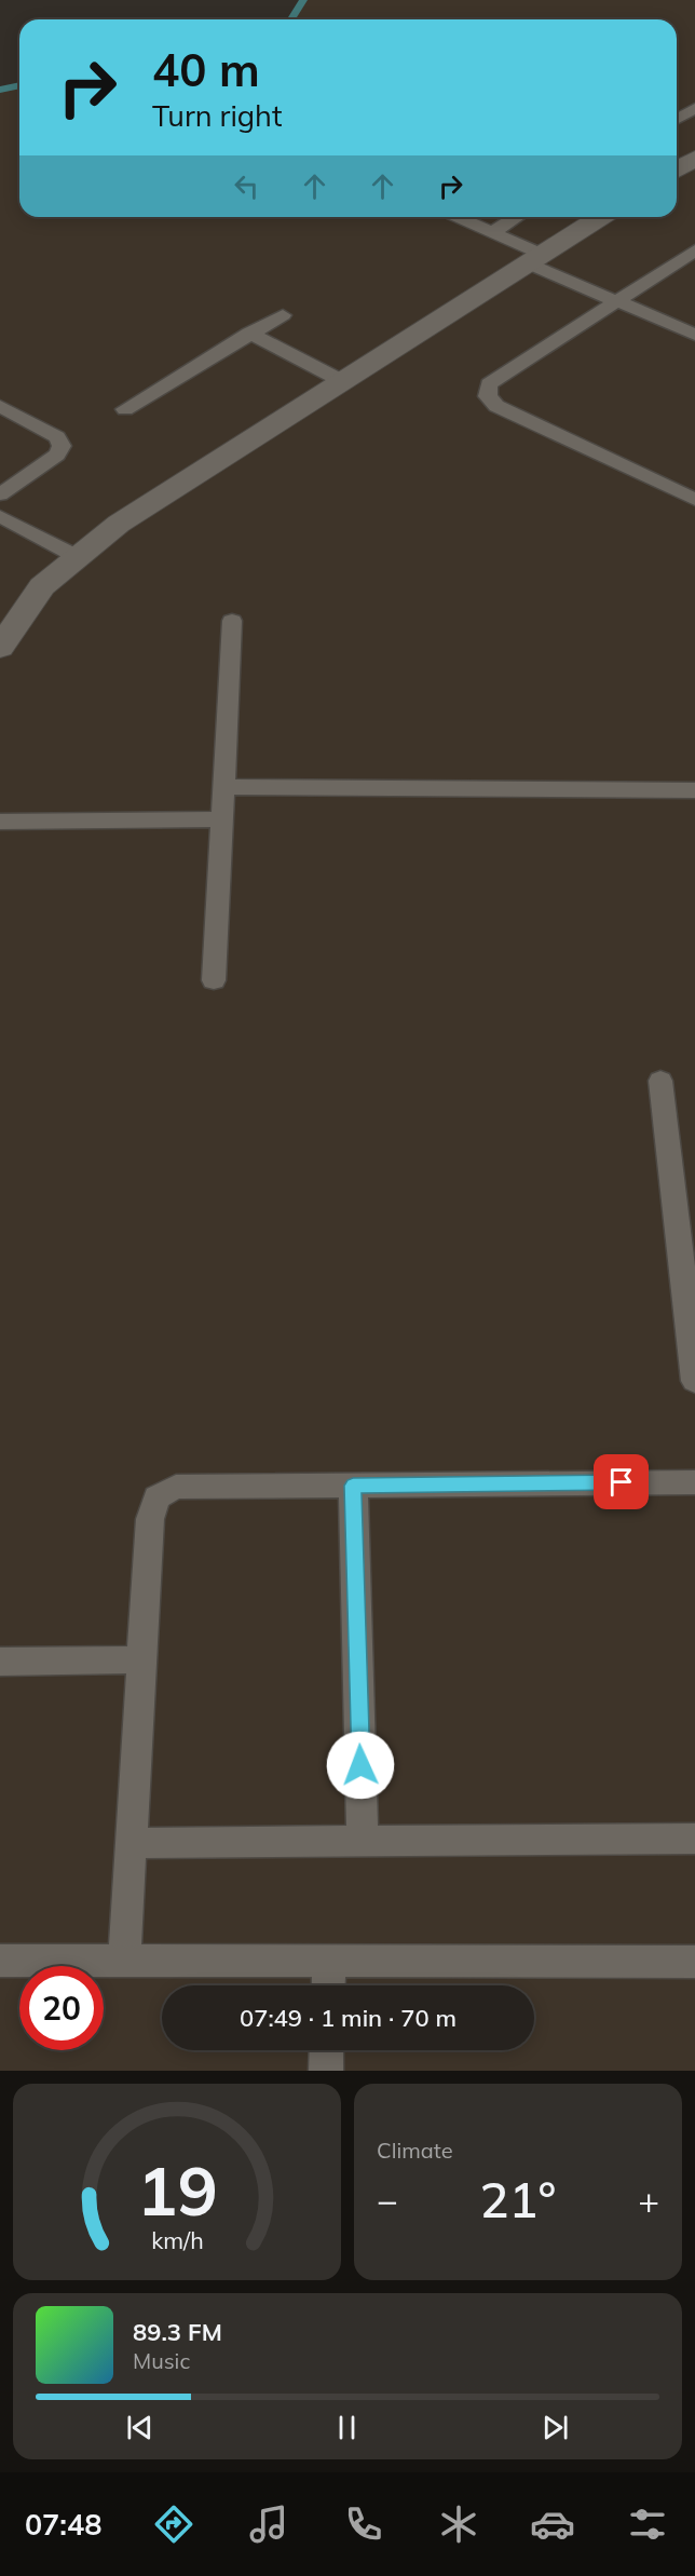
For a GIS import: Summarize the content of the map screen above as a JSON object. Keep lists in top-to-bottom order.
{
  "page": {
    "turn": ["40 m", "Turn right"],
    "limit": "20",
    "trip": "07:49 · 1 min · 70 m",
    "tile": "Climate",
    "heat": ["−", "21°", "+"],
    "song": ["89.3 FM", "Music"],
    "tabs": "07:48",
    "gauge": ["19", "km/h"]
  }
}
